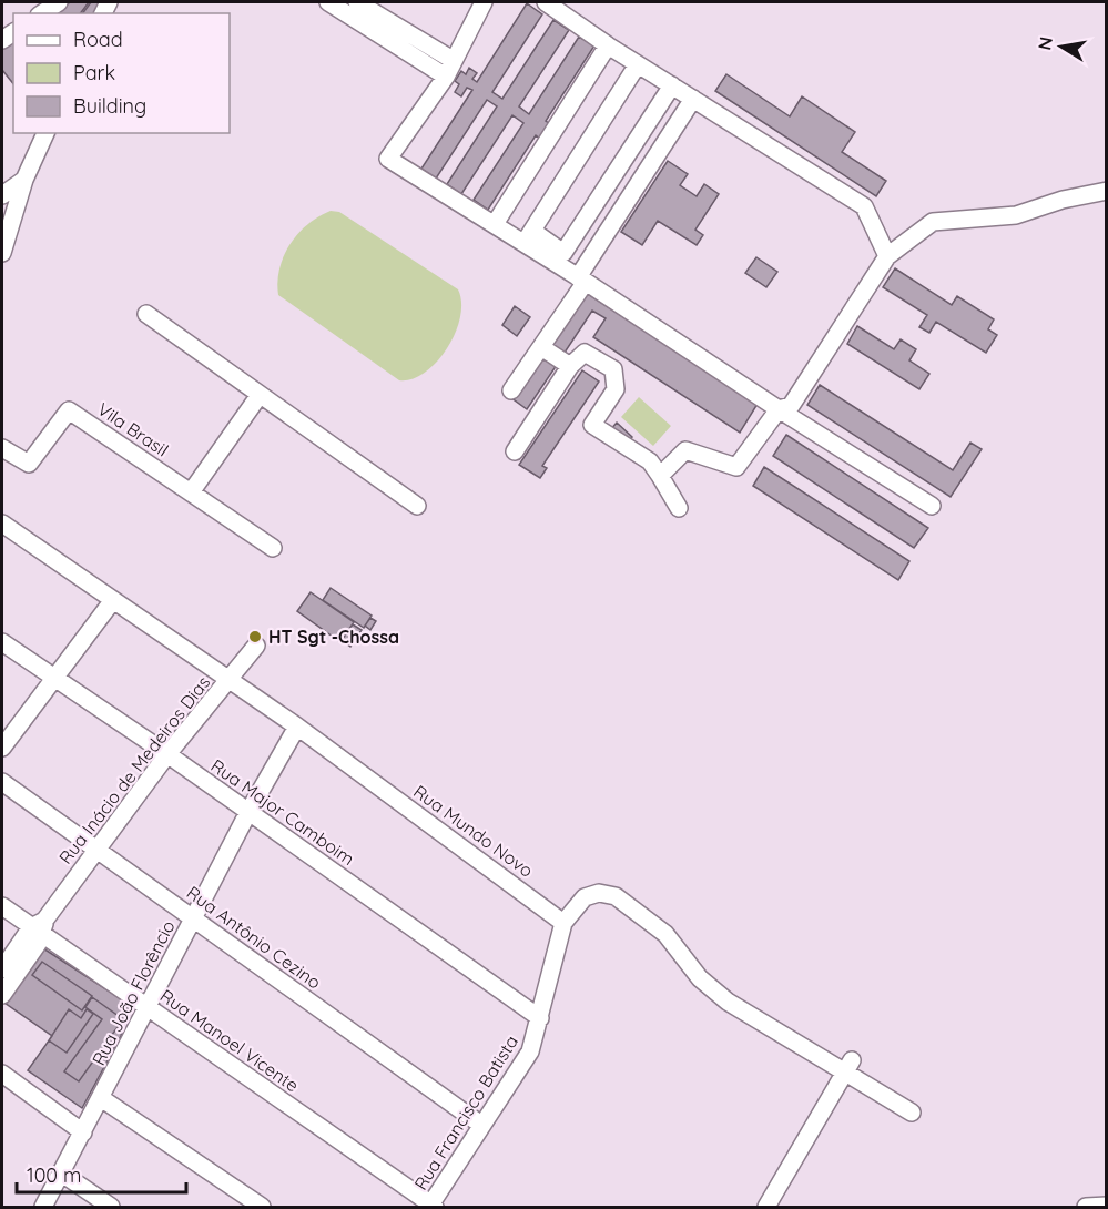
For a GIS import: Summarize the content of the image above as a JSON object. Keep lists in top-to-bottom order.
{
  "streets": {
    "street": [
      "Vila Brasil",
      "Rua Inácio de Medeiros Dias",
      "Rua Major Camboim",
      "Rua Mundo Novo",
      "Rua Antônio Cezino",
      "Rua João Florêncio",
      "Rua Manoel Vicente",
      "Rua Francisco Batista"
    ]
  },
  "crossings": [
    ["Rua Inácio de Medeiros Dias", "Rua Major Camboim"],
    ["Rua Inácio de Medeiros Dias", "Rua Mundo Novo"],
    ["Rua Inácio de Medeiros Dias", "Rua Antônio Cezino"],
    ["Rua Inácio de Medeiros Dias", "Rua Manoel Vicente"],
    ["Rua Major Camboim", "Rua João Florêncio"],
    ["Rua Major Camboim", "Rua Francisco Batista"],
    ["Rua Mundo Novo", "Rua João Florêncio"],
    ["Rua Mundo Novo", "Rua Francisco Batista"],
    ["Rua Antônio Cezino", "Rua João Florêncio"],
    ["Rua Antônio Cezino", "Rua Francisco Batista"],
    ["Rua João Florêncio", "Rua Manoel Vicente"],
    ["Rua Manoel Vicente", "Rua Francisco Batista"]
  ],
  "places": ["HT Sgt -Chossa"],
  "legend": ["Road", "Park", "Building"],
  "scale_bar": "100 m",
  "north": "left"
}
